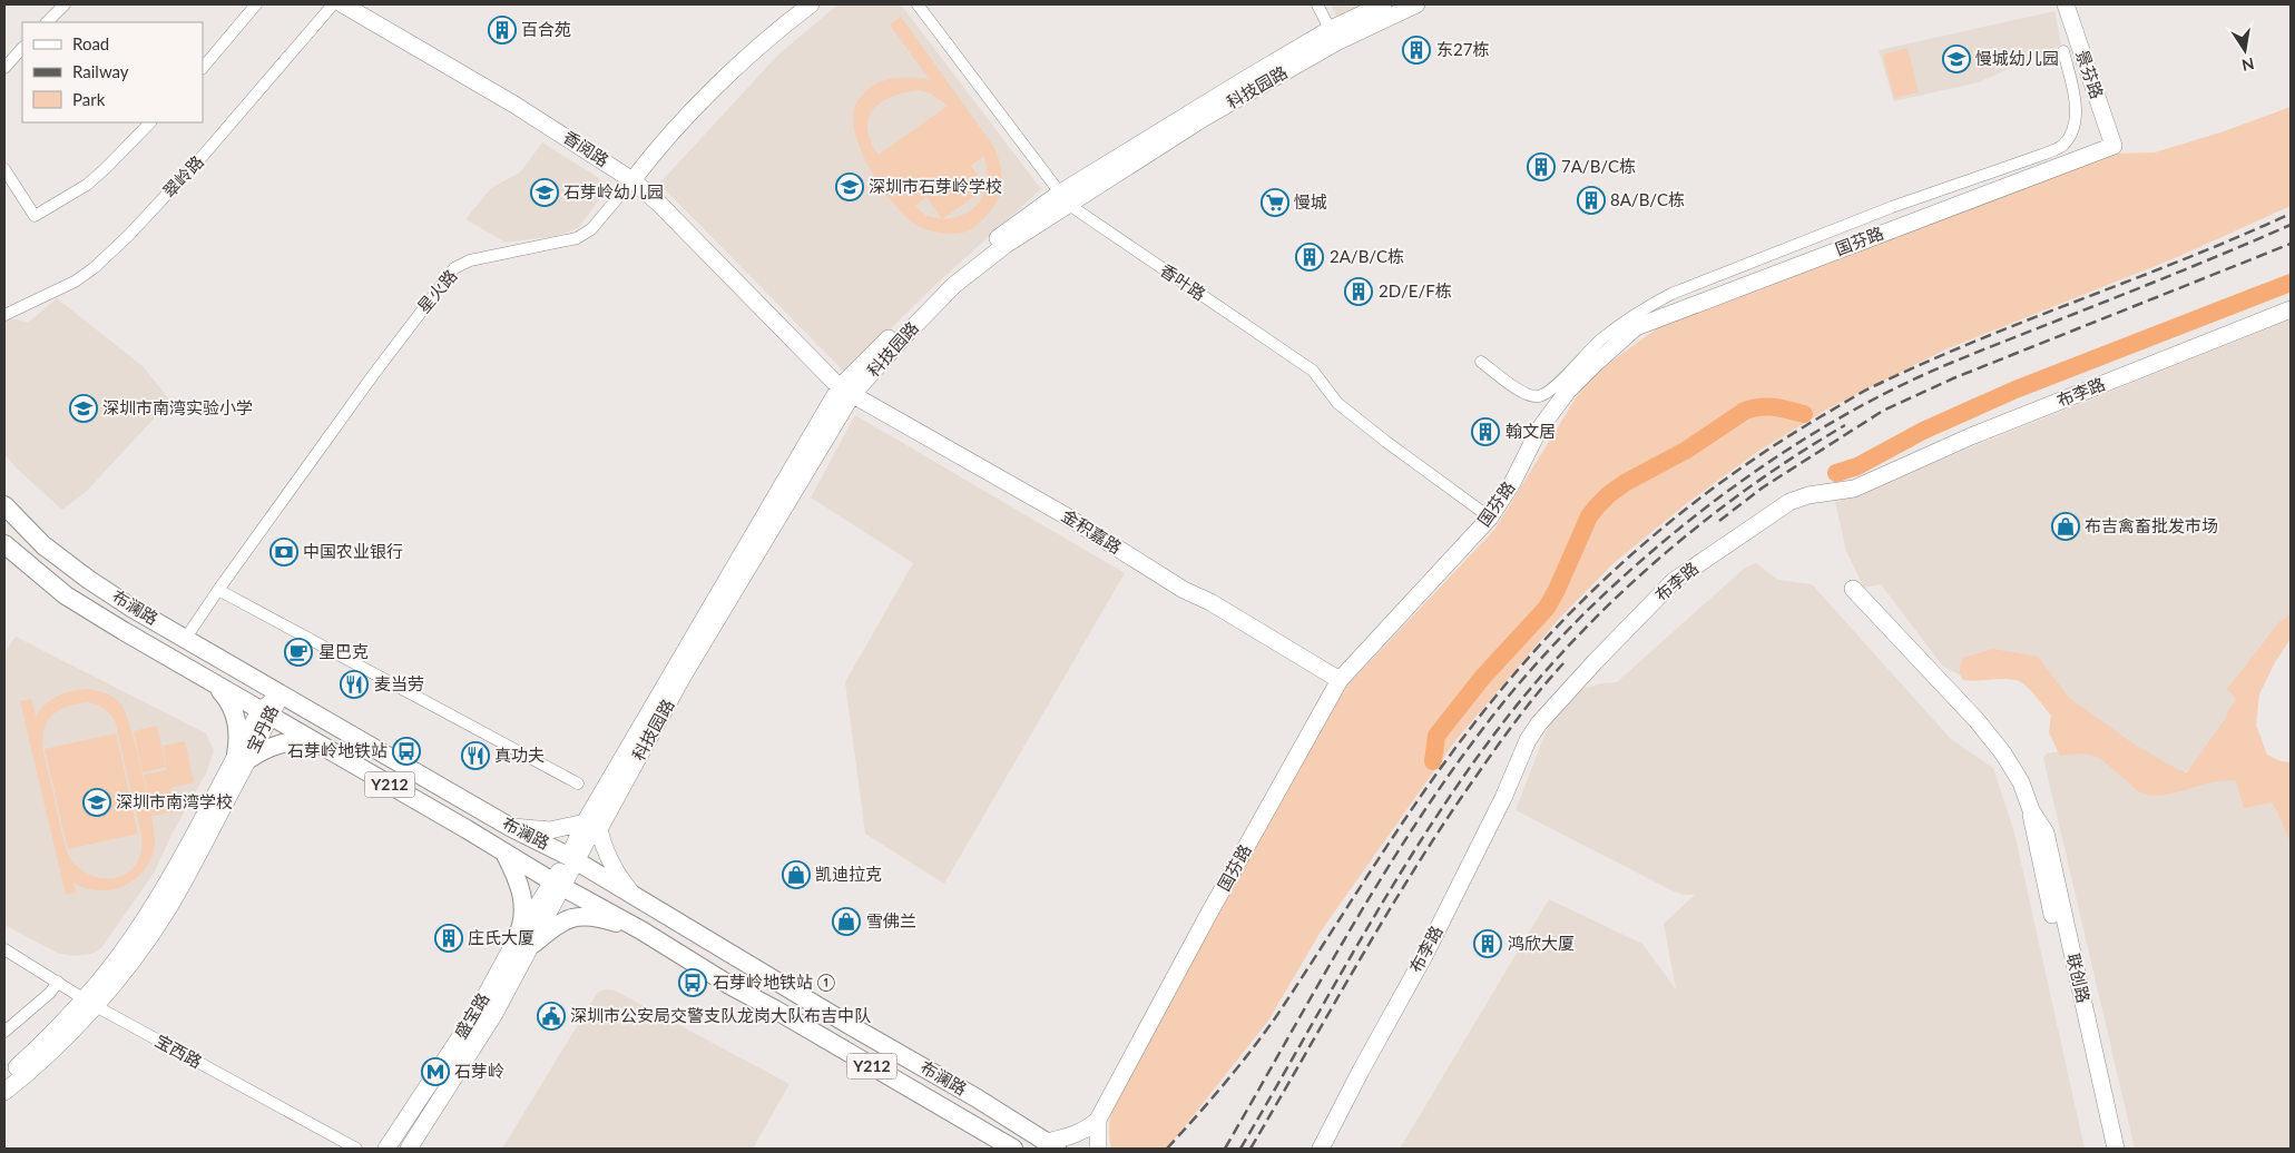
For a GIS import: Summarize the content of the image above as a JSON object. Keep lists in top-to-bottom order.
{
  "streets": {
    "main road": ["布澜路", "Y212"],
    "street": [
      "景芬路",
      "科技园路",
      "香阅路",
      "翠岭路",
      "国芬路",
      "香叶路",
      "星火路",
      "布李路",
      "金积嘉路",
      "宝丹路",
      "联创路",
      "盛宝路",
      "宝西路"
    ]
  },
  "crossings": [
    ["景芬路", "国芬路"],
    ["科技园路", "香阅路"],
    ["科技园路", "香叶路"],
    ["科技园路", "金积嘉路"],
    ["科技园路", "布澜路"],
    ["科技园路", "盛宝路"],
    ["香阅路", "星火路"],
    ["香阅路", "金积嘉路"],
    ["国芬路", "香叶路"],
    ["国芬路", "金积嘉路"],
    ["星火路", "布澜路"],
    ["布澜路", "宝丹路"],
    ["布澜路", "盛宝路"],
    ["宝丹路", "宝西路"]
  ],
  "places": {
    "building": [
      "百合苑",
      "东27栋",
      "7A/B/C栋",
      "8A/B/C栋",
      "2A/B/C栋",
      "2D/E/F栋",
      "翰文居",
      "庄氏大厦",
      "鸿欣大厦"
    ],
    "school or university": [
      "慢城幼儿园",
      "深圳市石芽岭学校",
      "石芽岭幼儿园",
      "深圳市南湾实验小学",
      "深圳市南湾学校"
    ],
    "supermarket": ["慢城"],
    "shop": ["布吉禽畜批发市场", "凯迪拉克", "雪佛兰"],
    "bank": ["中国农业银行"],
    "cafe": ["星巴克"],
    "restaurant": ["麦当劳", "真功夫"],
    "bus stop": ["石芽岭地铁站", "石芽岭地铁站 ①"],
    "public building": ["深圳市公安局交警支队龙岗大队布吉中队"],
    "metro station": ["石芽岭"]
  },
  "legend": ["Road", "Railway", "Park"],
  "north": "bottom"
}
